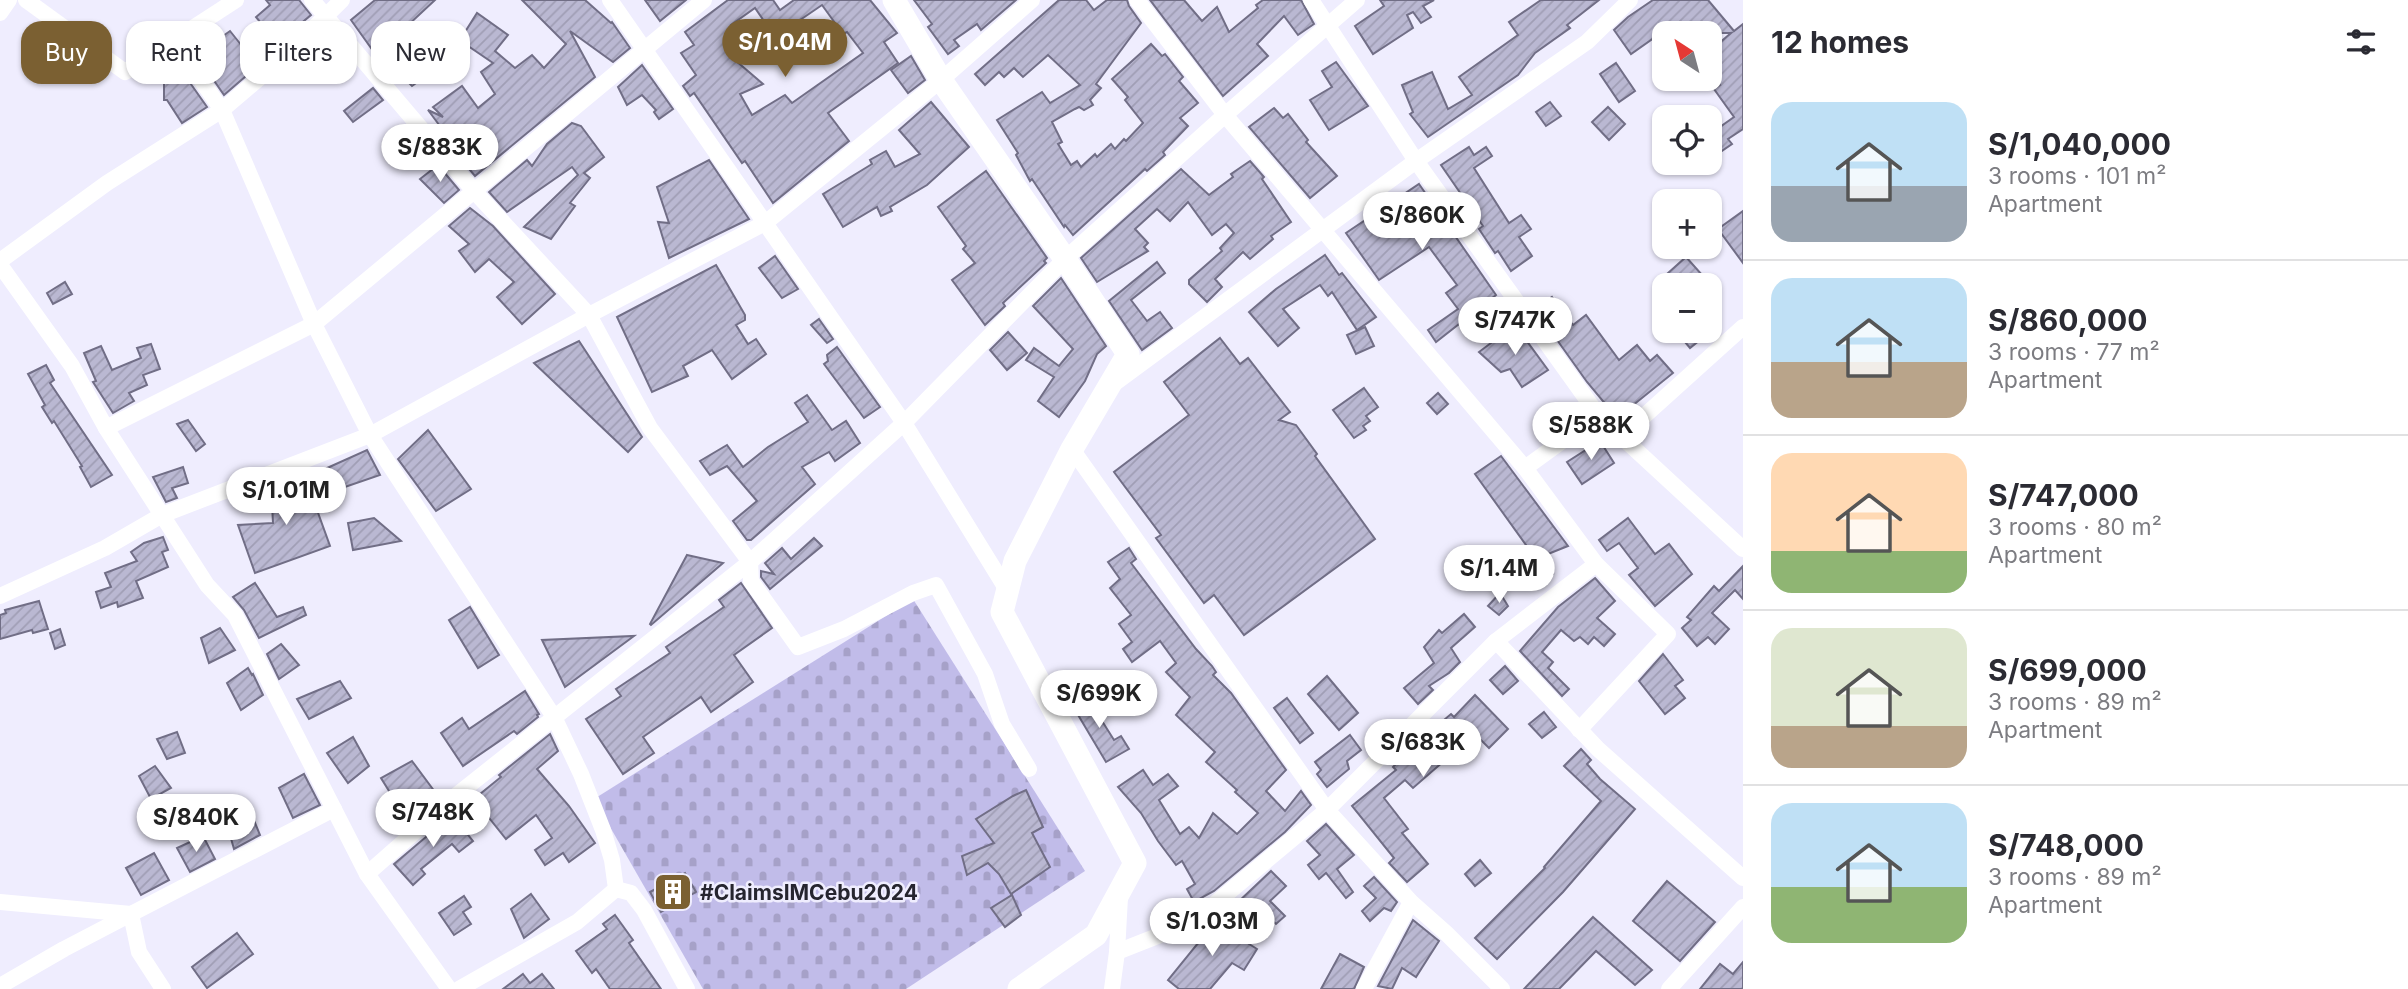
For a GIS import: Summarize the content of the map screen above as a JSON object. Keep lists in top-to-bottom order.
{
  "places": {
    "building": ["#ClaimsIMCebu2024"]
  },
  "north": "top left",
  "page": {
    "heading": "12 homes",
    "price": [
      "S/1.04M",
      "S/883K",
      "S/860K",
      "S/747K",
      "S/588K",
      "S/1.01M",
      "S/1.4M",
      "S/699K",
      "S/683K",
      "S/748K",
      "S/840K",
      "S/1.03M"
    ],
    "map_buttons": ["+", "−"],
    "chip": [
      "Buy",
      "Rent",
      "Filters",
      "New"
    ],
    "list": [
      {
        "name": "S/1,040,000",
        "note": "3 rooms · 101 m² · Apartment"
      },
      {
        "name": "S/860,000",
        "note": "3 rooms · 77 m² · Apartment"
      },
      {
        "name": "S/747,000",
        "note": "3 rooms · 80 m² · Apartment"
      },
      {
        "name": "S/699,000",
        "note": "3 rooms · 89 m² · Apartment"
      },
      {
        "name": "S/748,000",
        "note": "3 rooms · 89 m² · Apartment"
      }
    ]
  }
}
